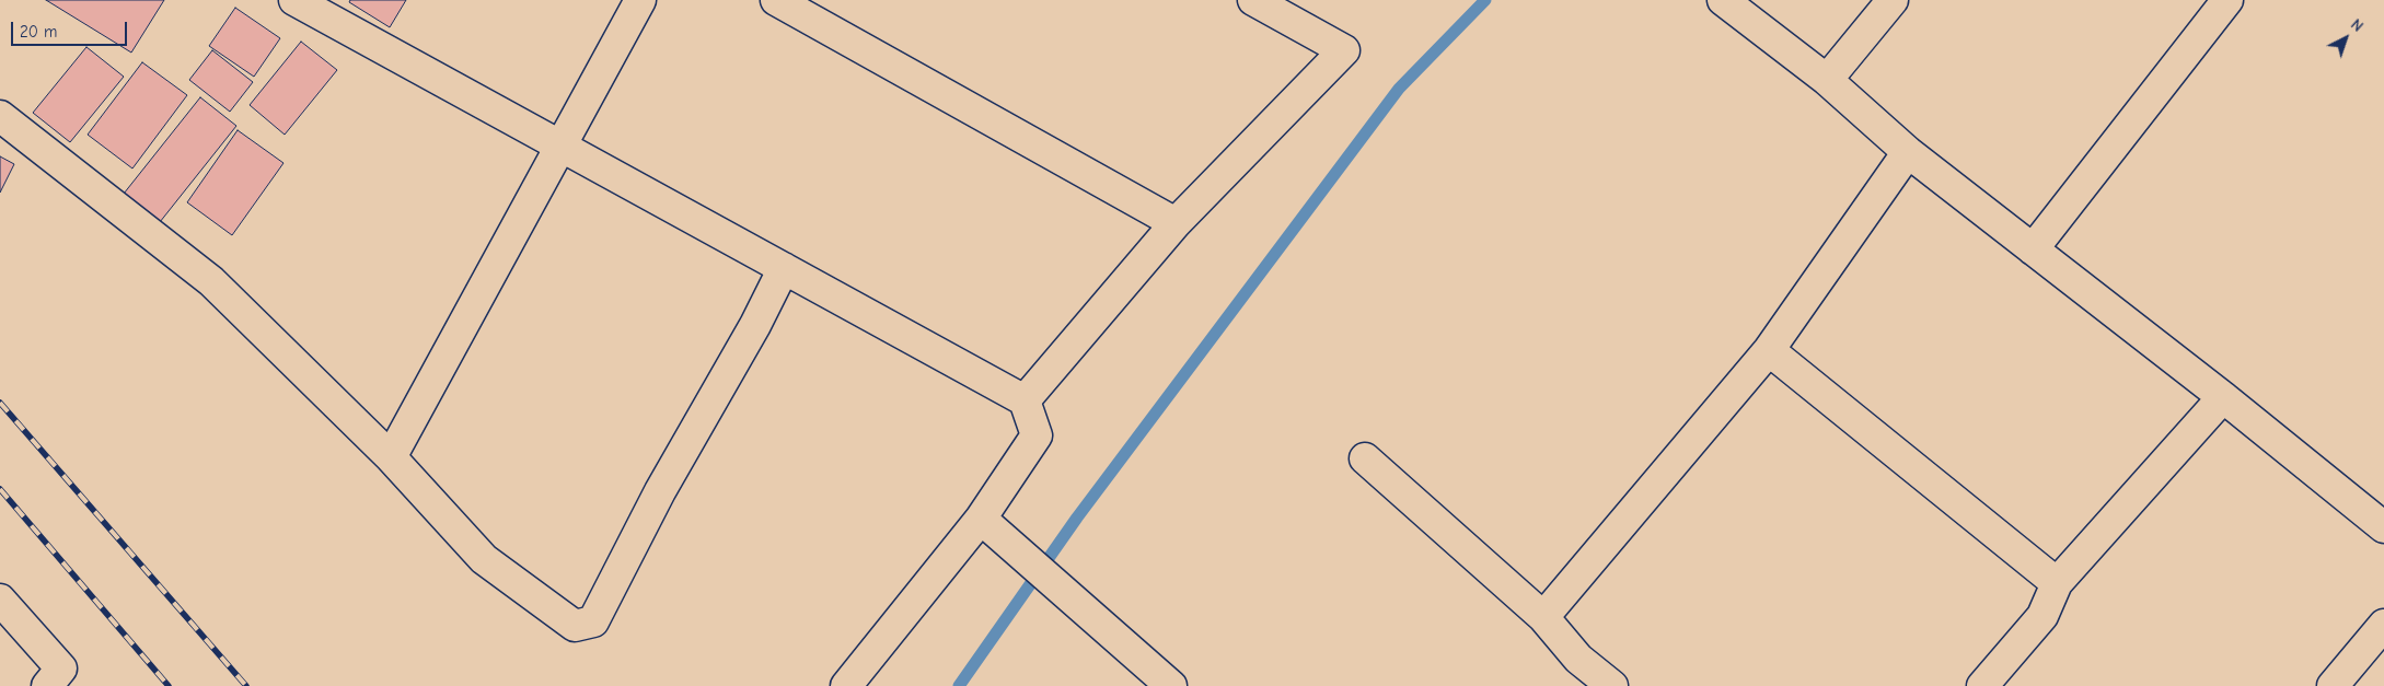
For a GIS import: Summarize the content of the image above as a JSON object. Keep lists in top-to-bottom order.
{
  "scale_bar": "20 m",
  "north": "top right"
}
